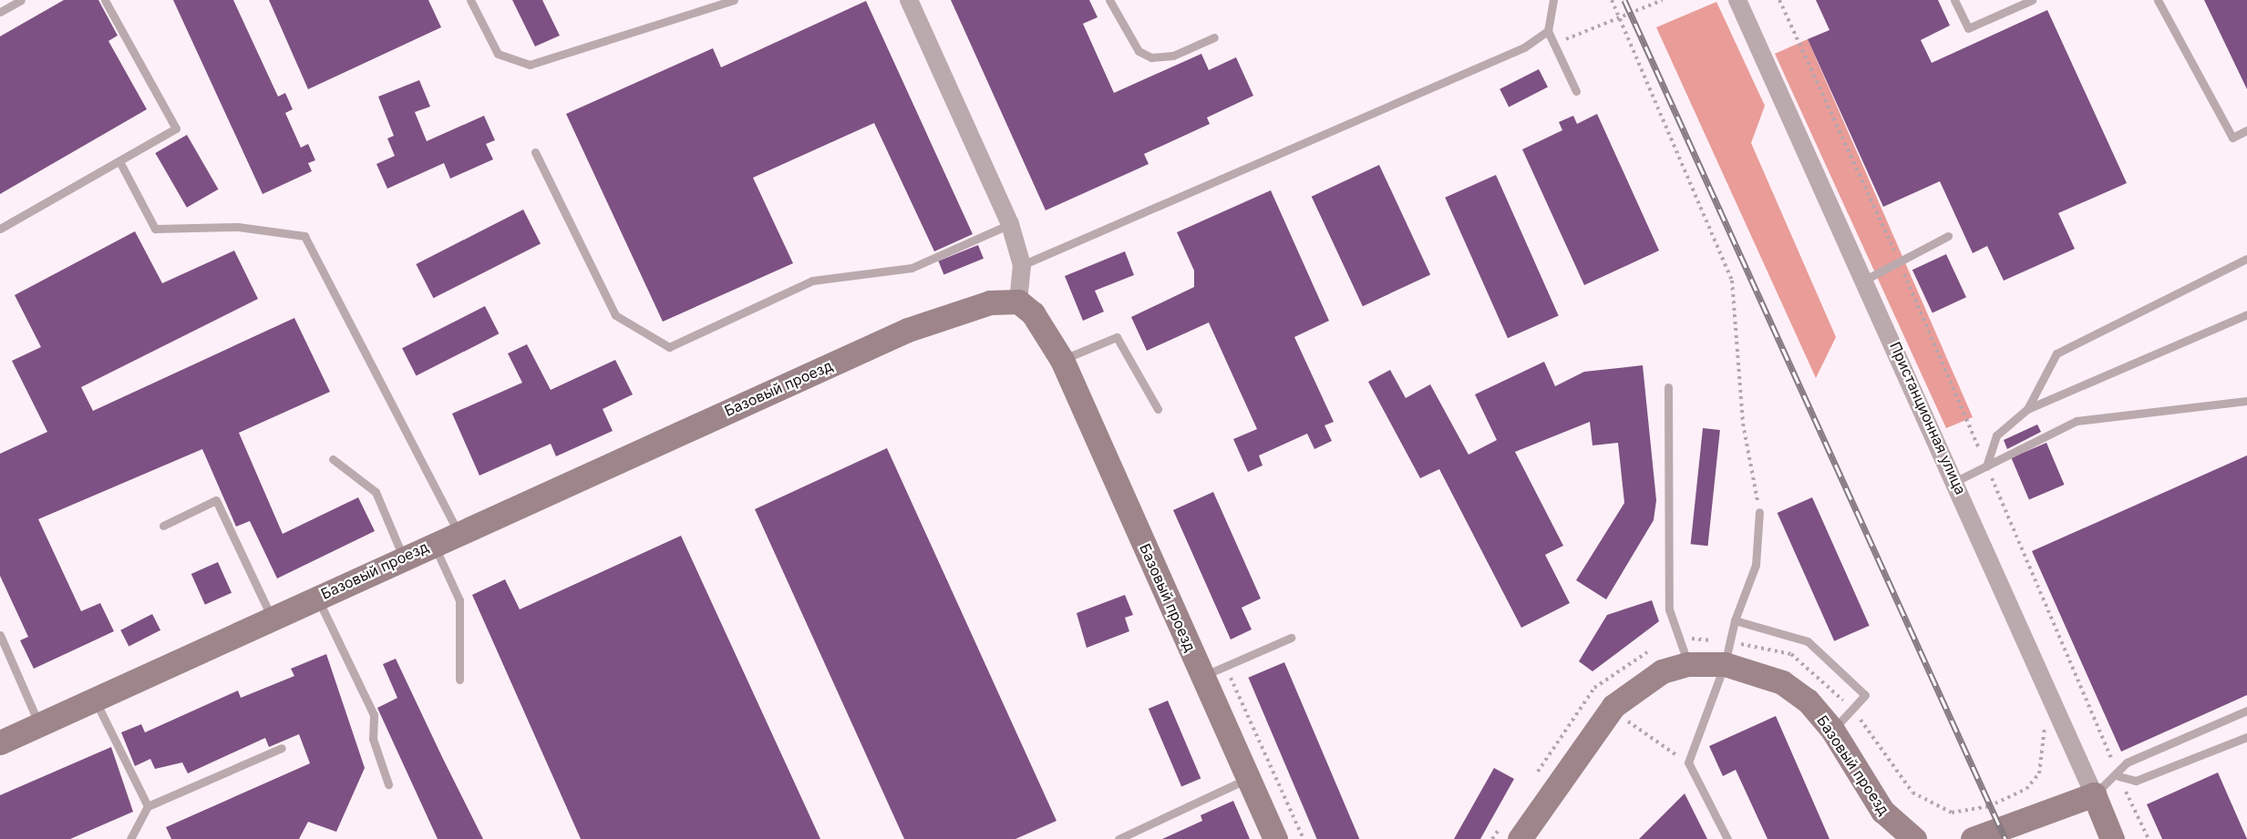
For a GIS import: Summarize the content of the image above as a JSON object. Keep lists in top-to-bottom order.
{
  "streets": {
    "street": ["Базовый проезд", "Пристанционная улица"]
  }
}
